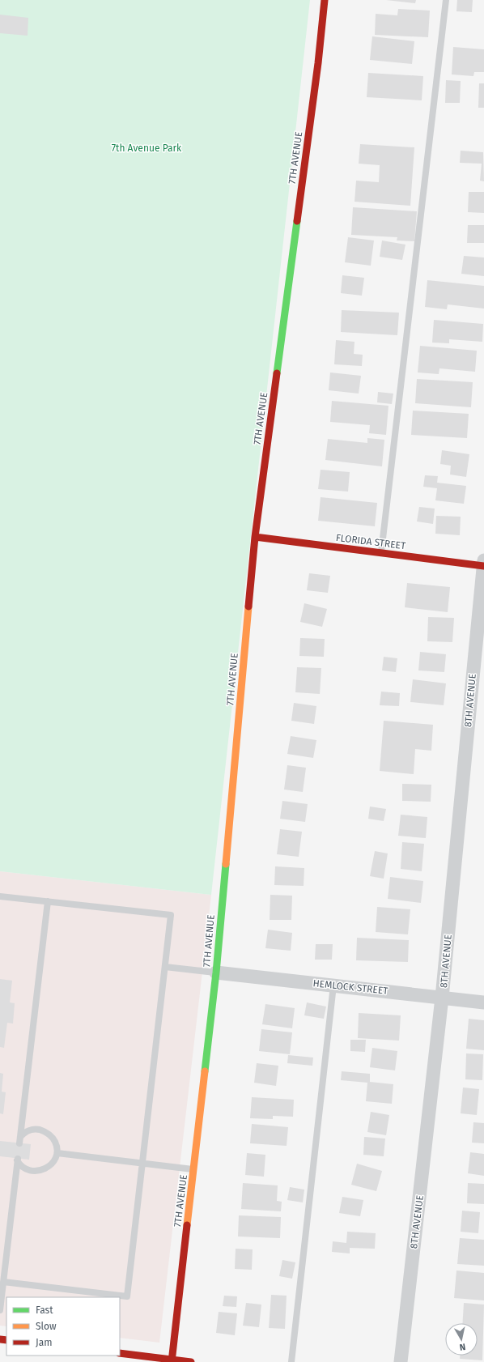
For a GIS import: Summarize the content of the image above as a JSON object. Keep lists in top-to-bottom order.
{
  "streets": {
    "street": [
      "7TH AVENUE",
      "FLORIDA STREET",
      "8TH AVENUE",
      "HEMLOCK STREET"
    ]
  },
  "crossings": [
    ["7TH AVENUE", "FLORIDA STREET"],
    ["7TH AVENUE", "HEMLOCK STREET"],
    ["FLORIDA STREET", "8TH AVENUE"],
    ["8TH AVENUE", "HEMLOCK STREET"]
  ],
  "parks": ["7th Avenue Park"],
  "legend": ["Fast", "Slow", "Jam"],
  "north": "bottom"
}
